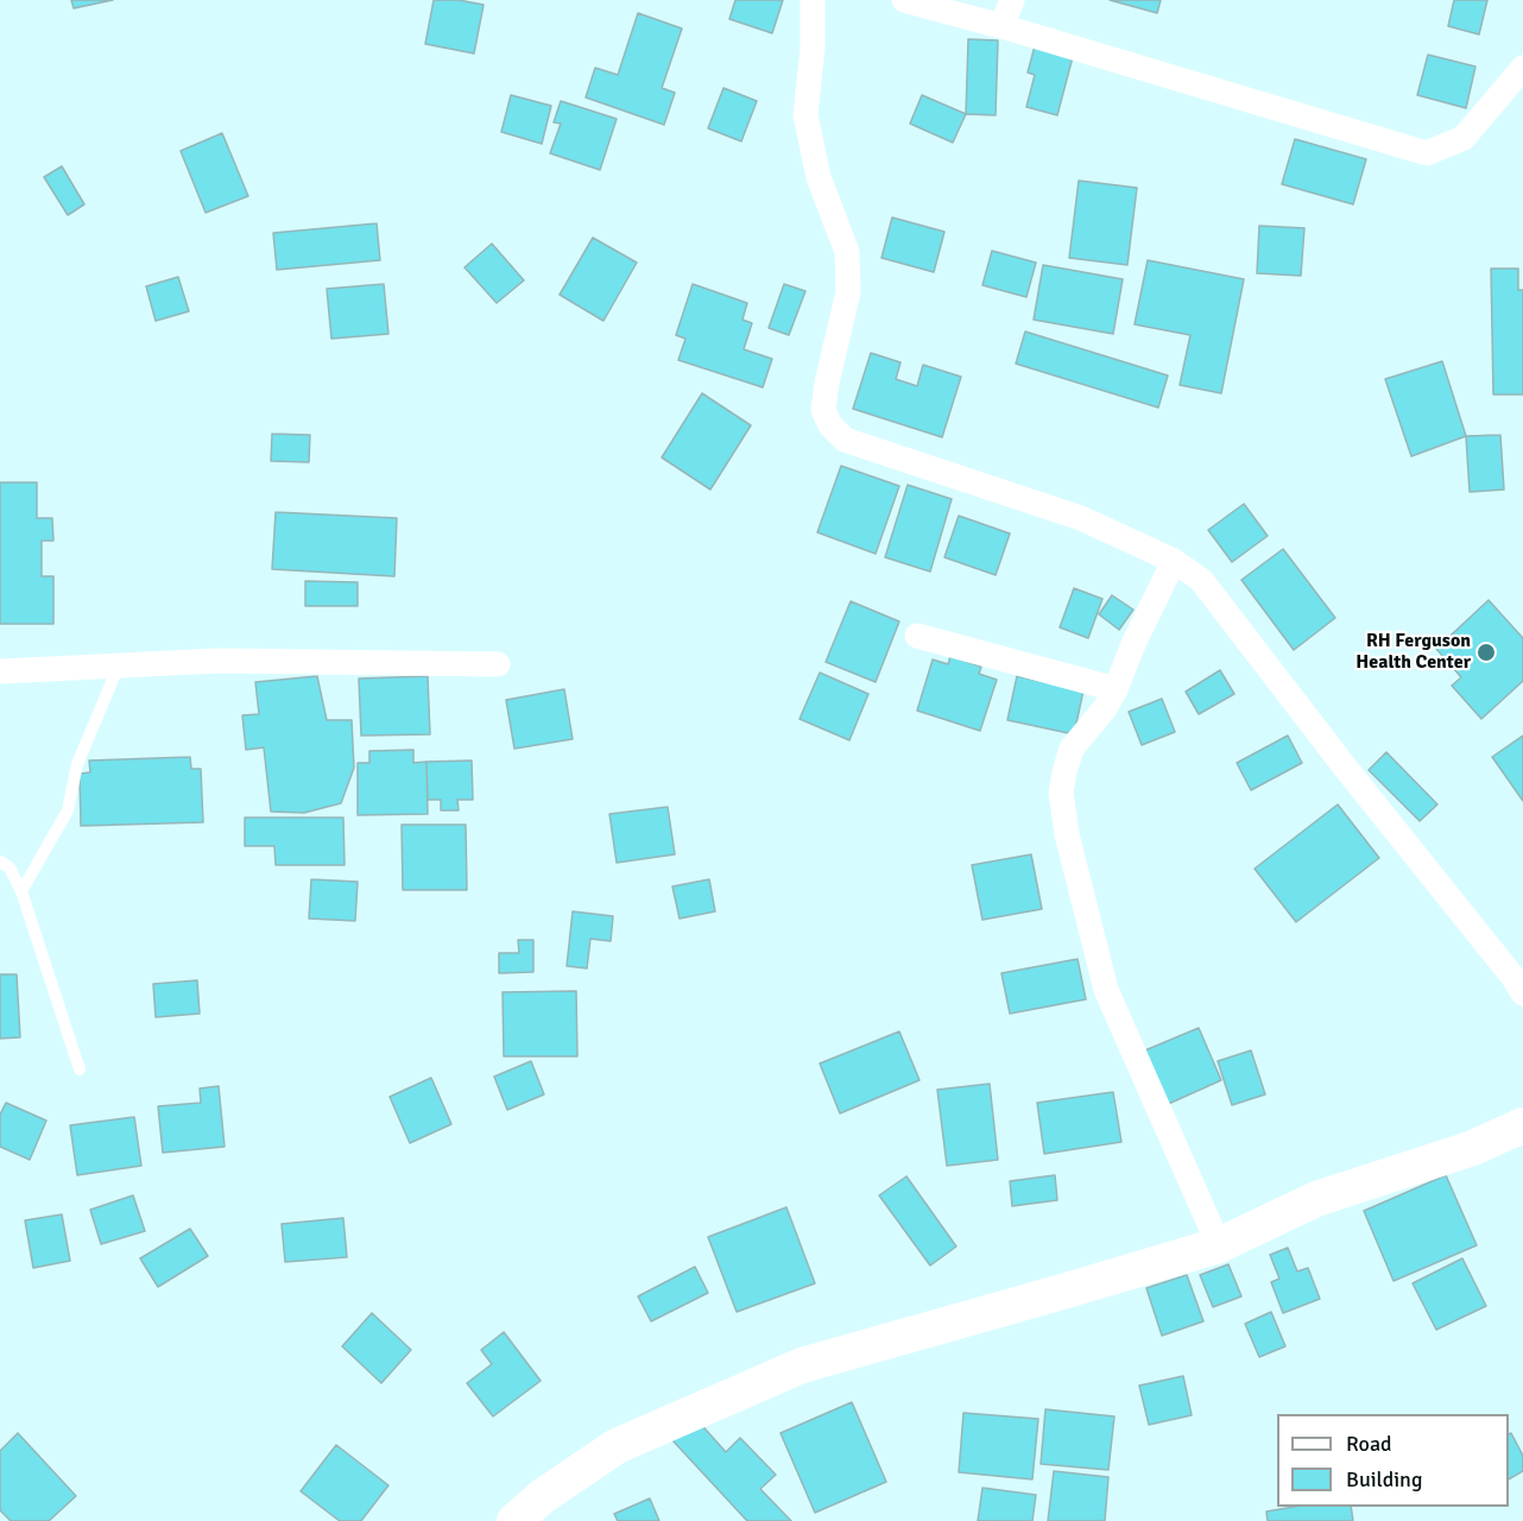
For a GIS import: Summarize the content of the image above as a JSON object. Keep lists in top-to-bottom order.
{
  "places": ["RH Ferguson Health Center"],
  "legend": ["Road", "Building"]
}
